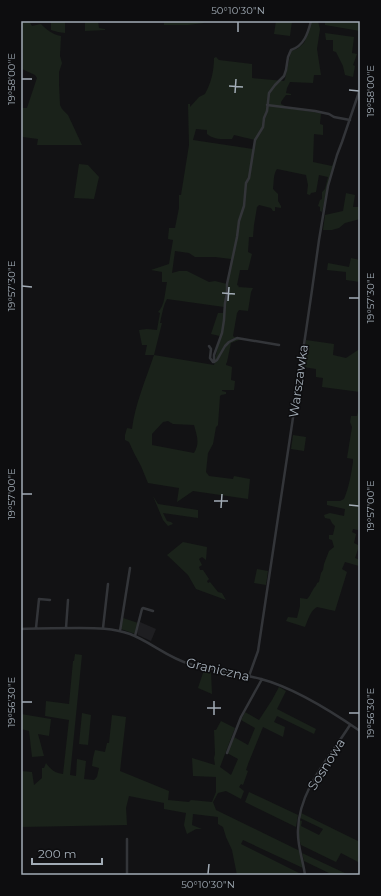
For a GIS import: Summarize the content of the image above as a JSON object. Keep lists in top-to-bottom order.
{
  "streets": {
    "street": ["Warszawka", "Graniczna", "Sosnowa"]
  },
  "crossings": [
    ["Warszawka", "Graniczna"],
    ["Graniczna", "Sosnowa"]
  ],
  "scale_bar": "200 m",
  "coordinates": [
    "50°10'30\"N",
    "19°58'00\"E",
    "19°57'30\"E",
    "19°57'00\"E",
    "19°56'30\"E"
  ]
}
